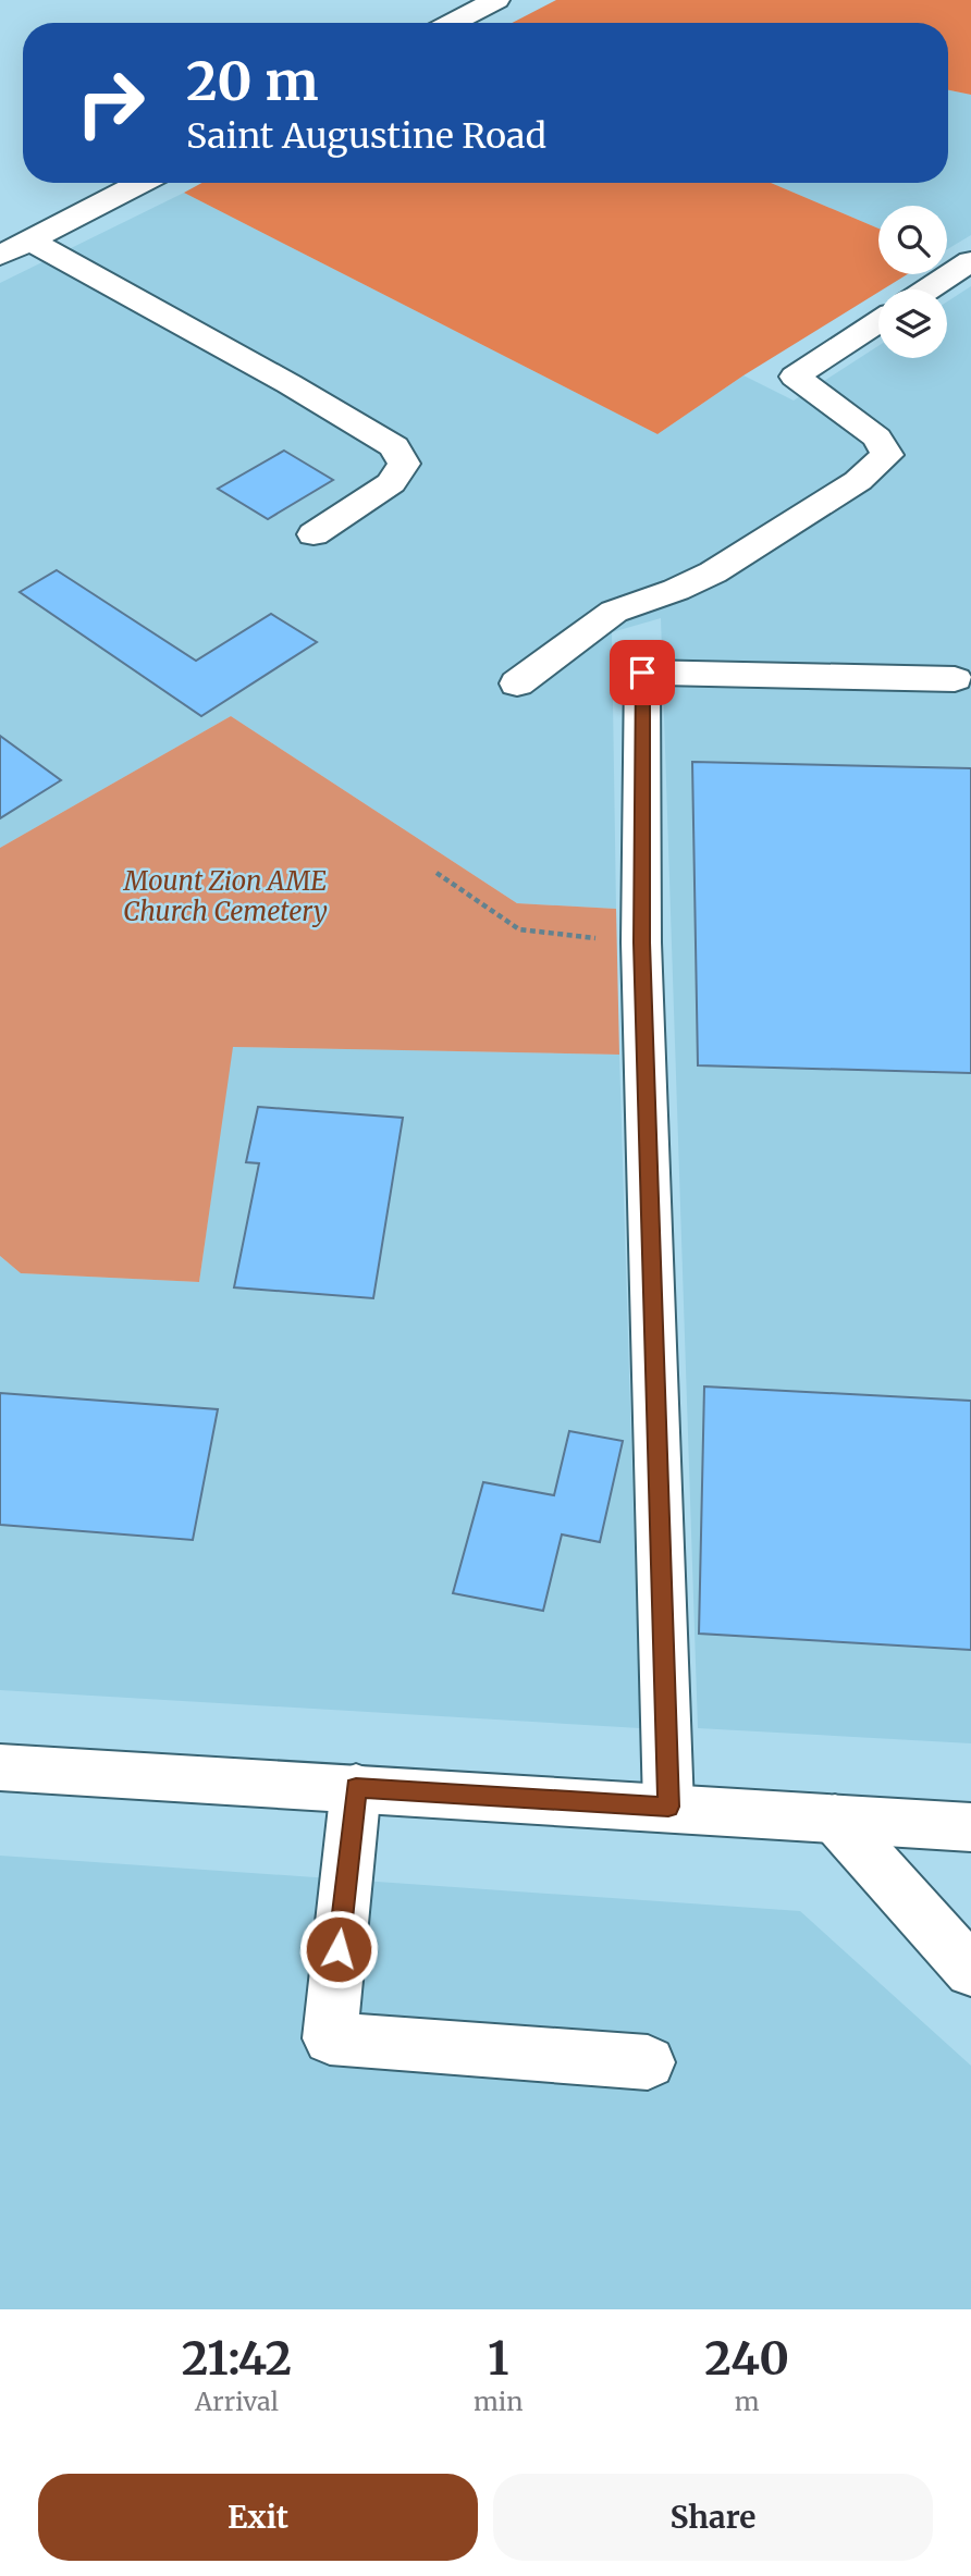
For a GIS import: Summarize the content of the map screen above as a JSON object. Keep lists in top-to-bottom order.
{
  "parks": ["Mount Zion AME Church Cemetery"],
  "page": {
    "turn": ["20 m", "Saint Augustine Road"],
    "eta": [
      "21:42",
      "Arrival",
      "1",
      "min",
      "240",
      "m"
    ],
    "buttons": ["Exit", "Share"]
  }
}
